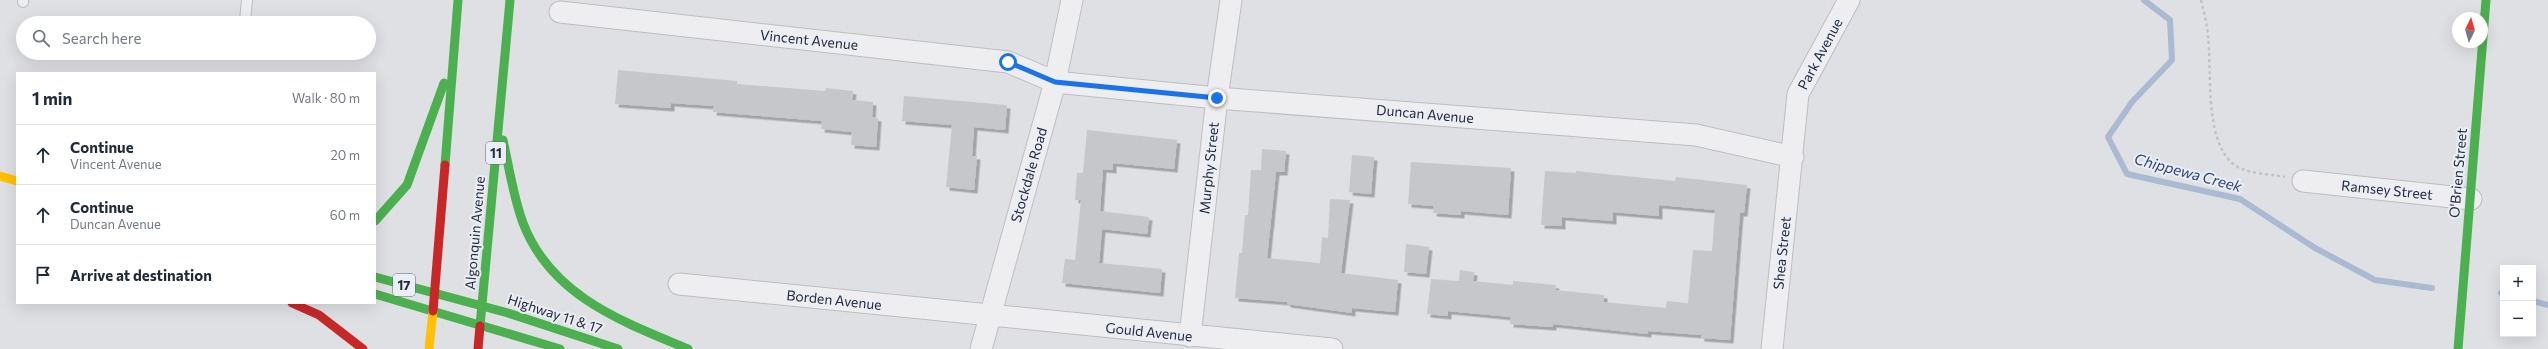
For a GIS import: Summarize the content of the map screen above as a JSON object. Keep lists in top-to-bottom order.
{
  "streets": {
    "main road": [
      "11",
      "O'Brien Street",
      "Algonquin Avenue",
      "17",
      "Highway 11 & 17"
    ],
    "street": [
      "Vincent Avenue",
      "Park Avenue",
      "Duncan Avenue",
      "Murphy Street",
      "Stockdale Road",
      "Ramsey Street",
      "Shea Street",
      "Borden Avenue",
      "Gould Avenue"
    ]
  },
  "crossings": [
    ["Vincent Avenue", "Duncan Avenue"],
    ["Vincent Avenue", "Stockdale Road"],
    ["Park Avenue", "Duncan Avenue"],
    ["Park Avenue", "Shea Street"],
    ["Duncan Avenue", "Murphy Street"],
    ["Duncan Avenue", "Stockdale Road"],
    ["Duncan Avenue", "Shea Street"],
    ["Murphy Street", "Gould Avenue"],
    ["O'Brien Street", "Ramsey Street"],
    ["Stockdale Road", "Borden Avenue"],
    ["Stockdale Road", "Gould Avenue"],
    ["Algonquin Avenue", "17"],
    ["Algonquin Avenue", "Highway 11 & 17"],
    ["17", "Highway 11 & 17"],
    ["Borden Avenue", "Gould Avenue"]
  ],
  "water": ["Chippewa Creek"],
  "north": "top",
  "page": {
    "search": "Search here",
    "heading": ["1 min", "Walk · 80 m"],
    "list": [
      ["Continue", "Vincent Avenue", "20 m"],
      ["Continue", "Duncan Avenue", "60 m"],
      "Arrive at destination"
    ],
    "map_buttons": ["+", "−"]
  }
}
